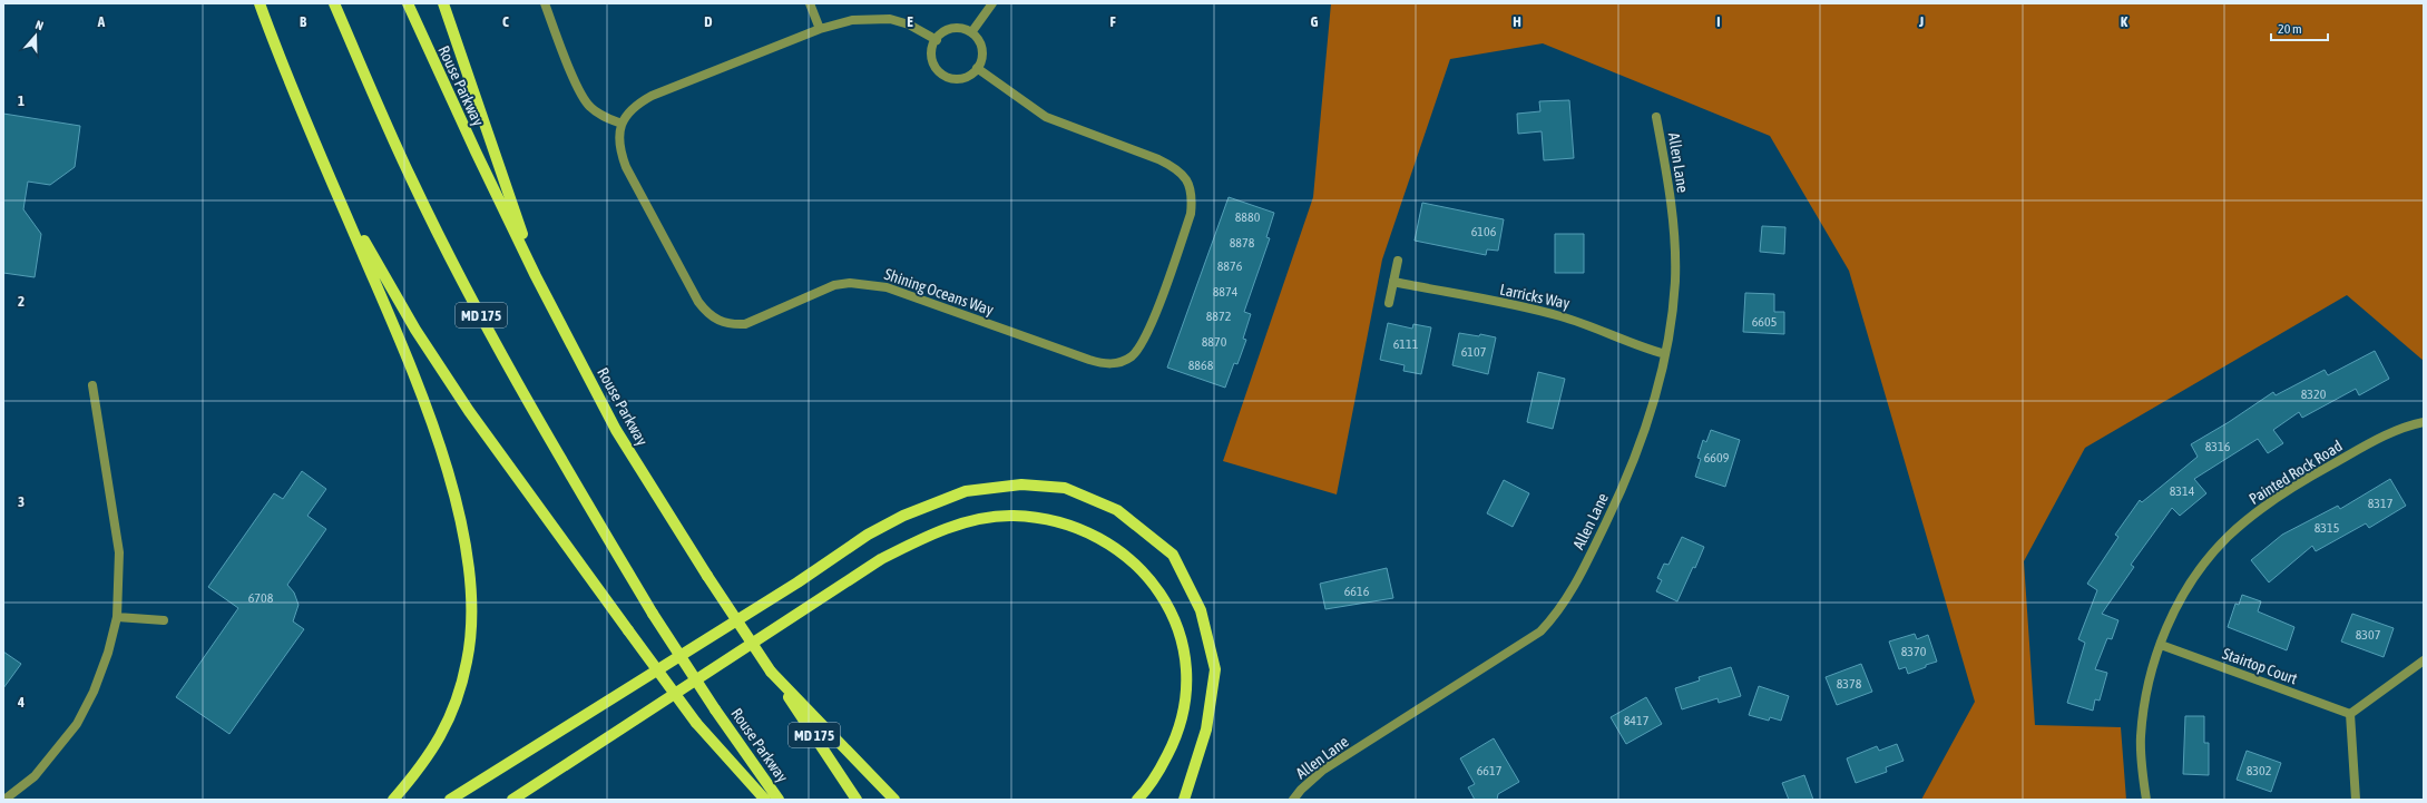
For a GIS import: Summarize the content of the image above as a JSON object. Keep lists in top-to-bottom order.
{
  "streets": {
    "main road": ["Rouse Parkway", "MD 175"],
    "street": [
      "Allen Lane",
      "Shining Oceans Way",
      "Larricks Way",
      "Painted Rock Road",
      "Stairtop Court"
    ]
  },
  "crossings": [
    ["Allen Lane", "Larricks Way"],
    ["Painted Rock Road", "Stairtop Court"]
  ],
  "house_numbers": [
    "8880",
    "6106",
    "8878",
    "8876",
    "8874",
    "8872",
    "6605",
    "8870",
    "6111",
    "6107",
    "8868",
    "8320",
    "8316",
    "6609",
    "8314",
    "8317",
    "8315",
    "6616",
    "6708",
    "8307",
    "8370",
    "8378",
    "8417",
    "6617",
    "8302"
  ],
  "scale_bar": "20 m",
  "north": "top",
  "grid": {
    "columns": [
      "A",
      "B",
      "C",
      "D",
      "E",
      "F",
      "G",
      "H",
      "I",
      "J",
      "K"
    ],
    "rows": [
      "1",
      "2",
      "3",
      "4"
    ]
  }
}
